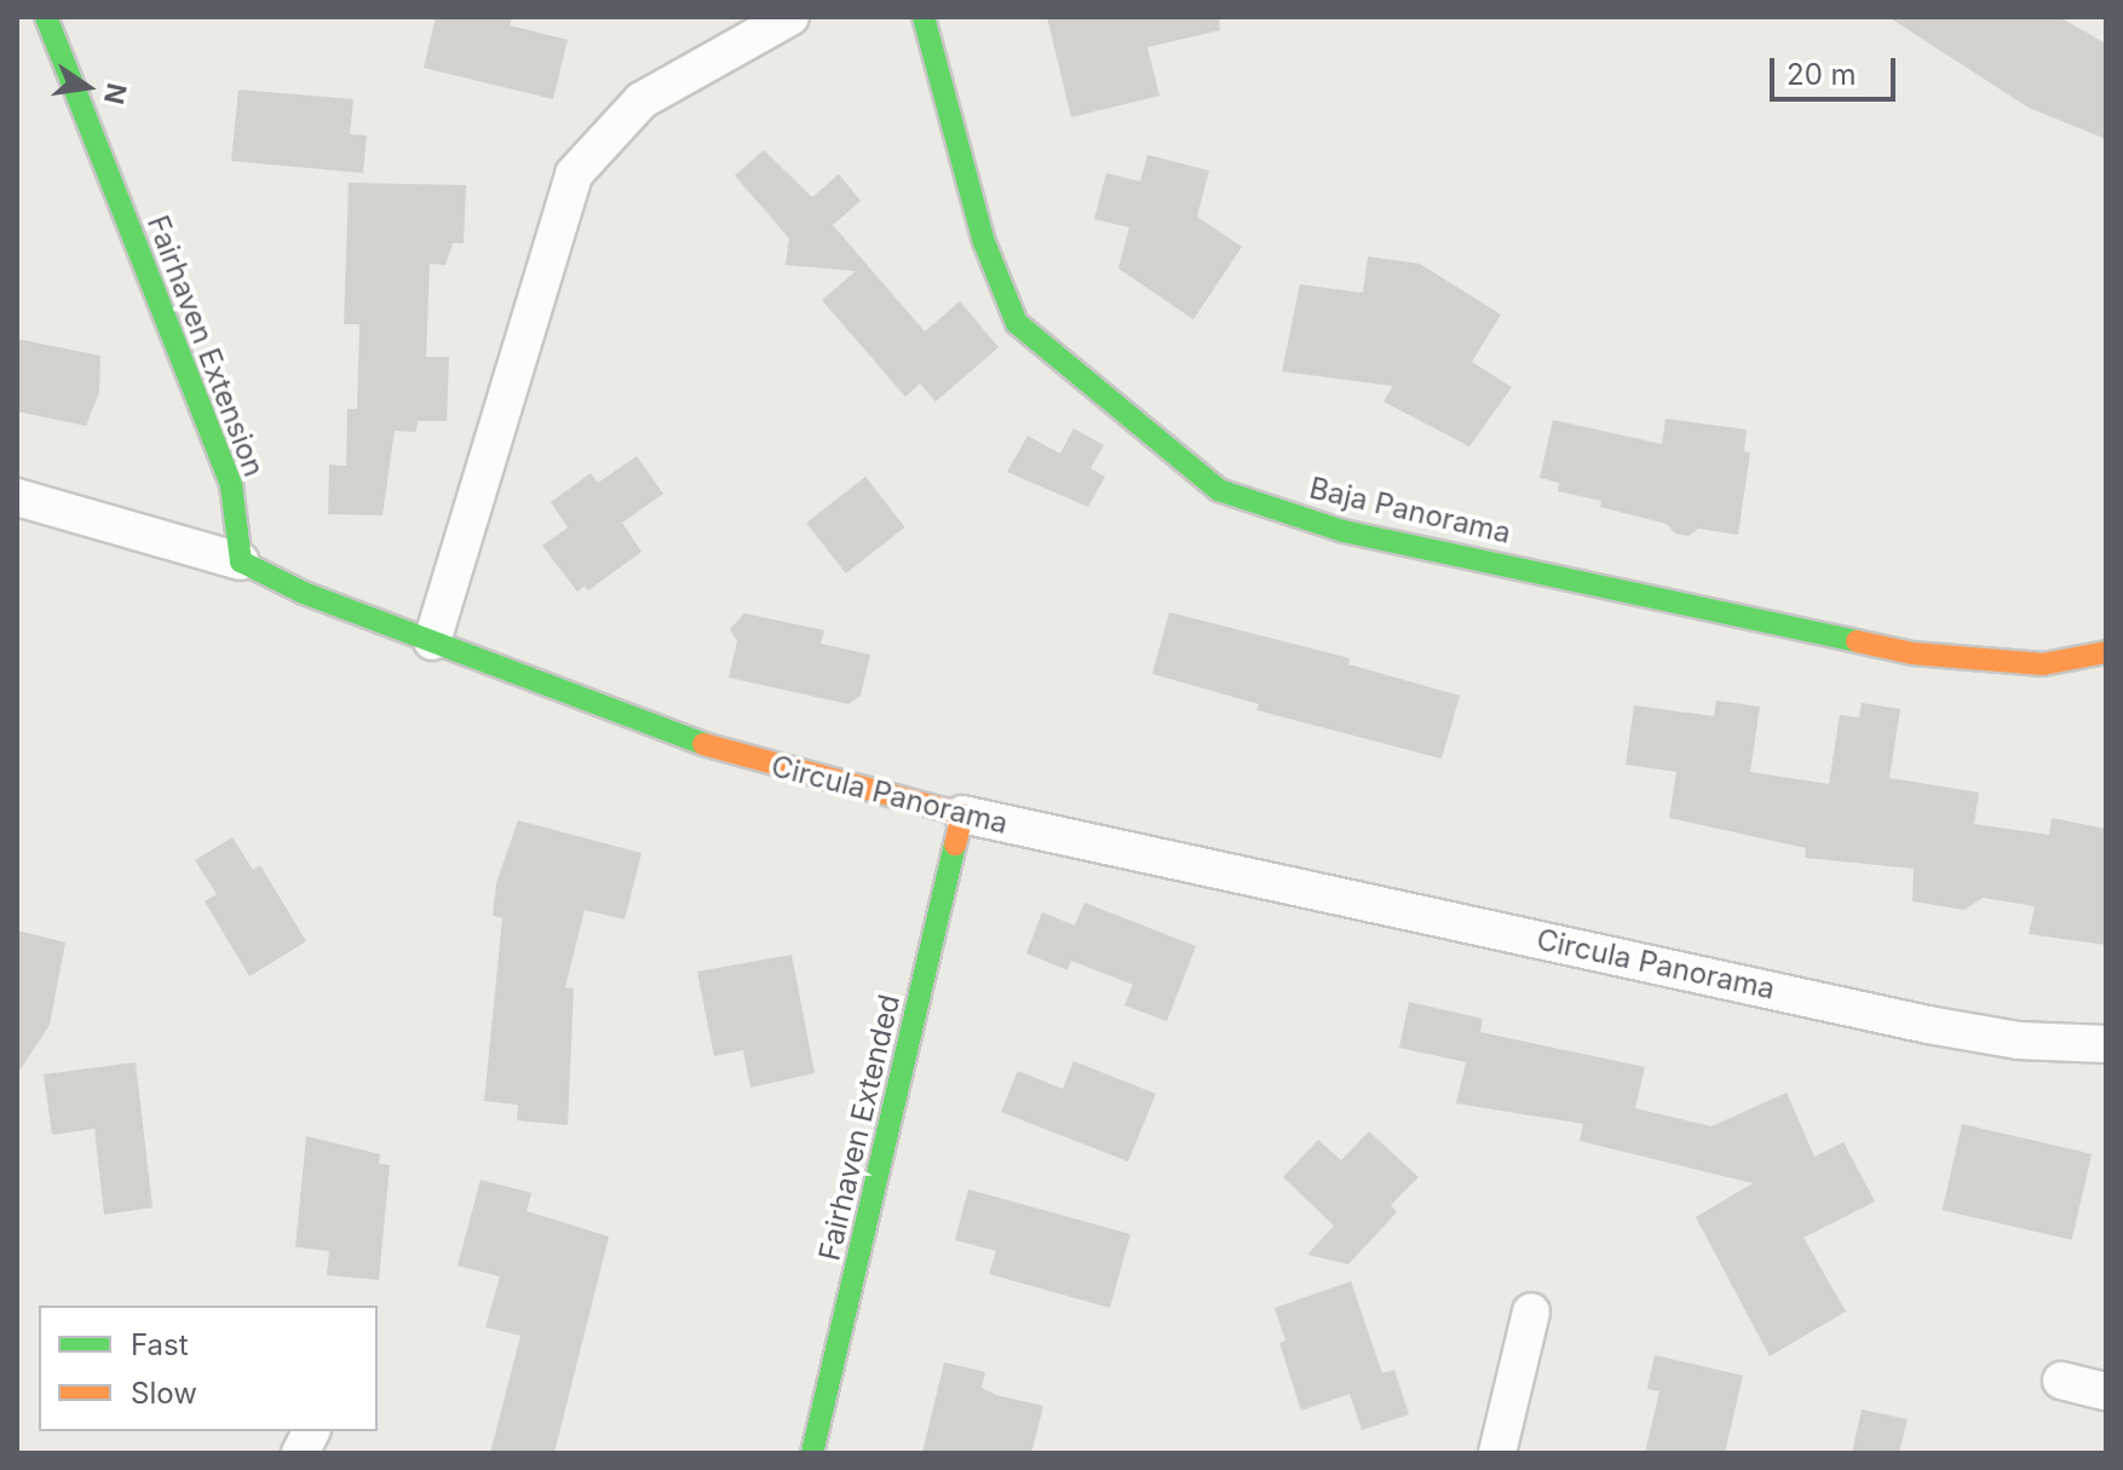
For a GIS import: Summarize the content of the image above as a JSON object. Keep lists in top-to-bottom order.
{
  "streets": {
    "street": [
      "Fairhaven Extension",
      "Baja Panorama",
      "Circula Panorama",
      "Fairhaven Extended"
    ]
  },
  "crossings": [
    ["Circula Panorama", "Fairhaven Extended"]
  ],
  "legend": ["Fast", "Slow"],
  "scale_bar": "20 m",
  "north": "right"
}
